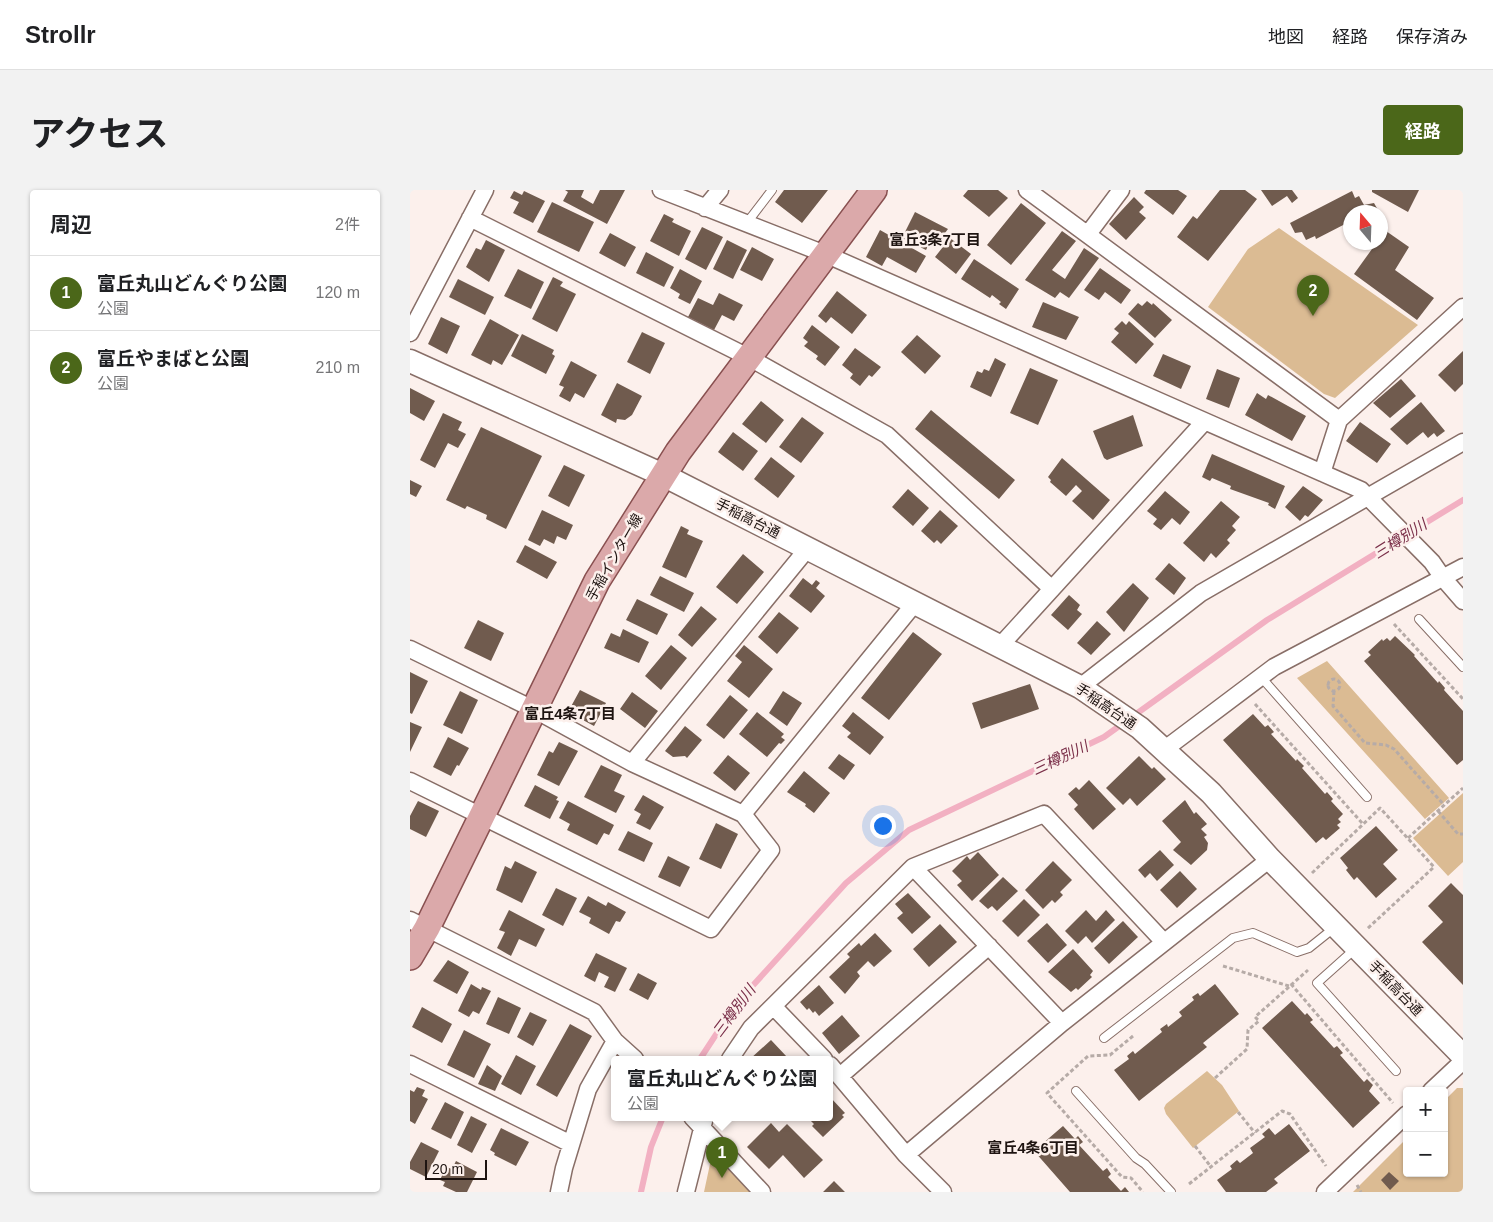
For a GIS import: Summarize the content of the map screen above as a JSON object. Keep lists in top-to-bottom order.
{
  "streets": {
    "main road": ["手稲インター線"],
    "street": ["手稲高台通"]
  },
  "crossings": [
    ["手稲高台通", "手稲インター線"]
  ],
  "districts": ["富丘3条7丁目", "富丘4条7丁目", "富丘4条6丁目"],
  "water": ["三樽別川"],
  "scale_bar": "20 m",
  "north": "top",
  "page": {
    "header": "Strollr",
    "nav": ["地図", "経路", "保存済み"],
    "title": "アクセス",
    "buttons": "経路",
    "heading": ["周辺", "2件"],
    "list": [
      {
        "mark": "1",
        "name": "富丘丸山どんぐり公園",
        "note": "公園",
        "value": "120 m"
      },
      {
        "mark": "2",
        "name": "富丘やまばと公園",
        "note": "公園",
        "value": "210 m"
      }
    ],
    "pins": ["2", "1"],
    "popup": ["富丘丸山どんぐり公園", "公園"],
    "map_buttons": ["+", "−"],
    "scale": "20 m"
  }
}
